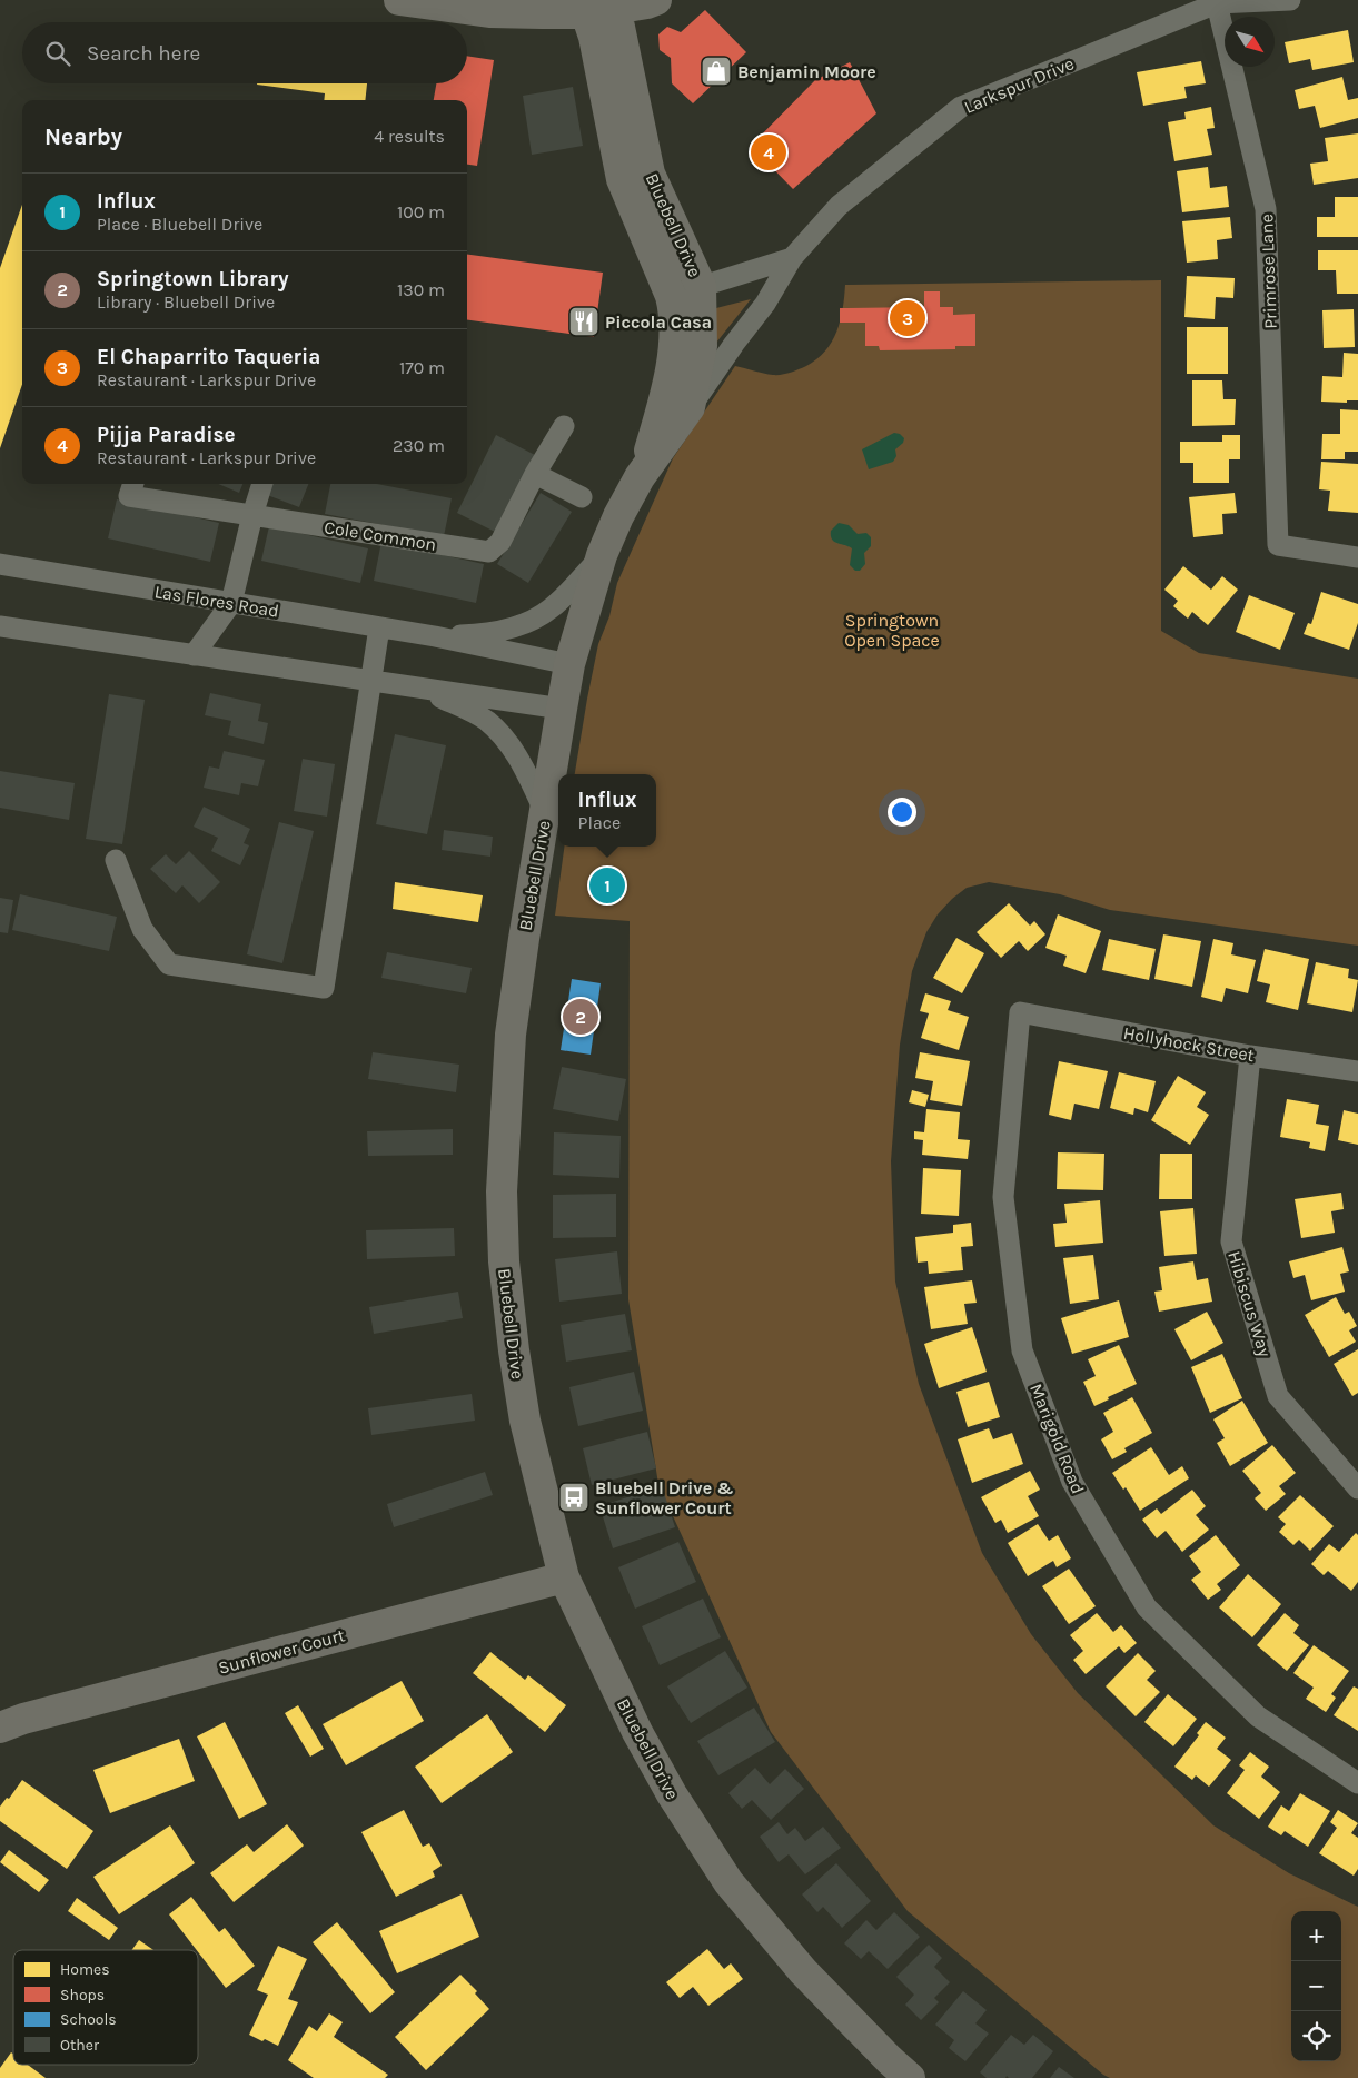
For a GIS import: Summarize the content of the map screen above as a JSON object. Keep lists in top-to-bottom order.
{
  "streets": {
    "street": [
      "Larkspur Drive",
      "Bluebell Drive",
      "Primrose Lane",
      "Cole Common",
      "Las Flores Road",
      "Hollyhock Street",
      "Hibiscus Way",
      "Marigold Road",
      "Sunflower Court"
    ]
  },
  "crossings": [
    ["Larkspur Drive", "Bluebell Drive"],
    ["Larkspur Drive", "Primrose Lane"],
    ["Bluebell Drive", "Las Flores Road"],
    ["Bluebell Drive", "Sunflower Court"],
    ["Hollyhock Street", "Hibiscus Way"],
    ["Hollyhock Street", "Marigold Road"]
  ],
  "parks": ["Springtown Open Space"],
  "places": {
    "shop": ["Benjamin Moore"],
    "restaurant": ["Piccola Casa"],
    "bus stop": ["Bluebell Drive & Sunflower Court"]
  },
  "legend": [
    "Homes",
    "Shops",
    "Schools",
    "Other"
  ],
  "north": "bottom right",
  "page": {
    "search": "Search here",
    "heading": ["Nearby", "4 results"],
    "pins": [
      "4",
      "3",
      "1",
      "2"
    ],
    "list": [
      {
        "mark": "1",
        "name": "Influx",
        "note": "Place · Bluebell Drive",
        "value": "100 m"
      },
      {
        "mark": "2",
        "name": "Springtown Library",
        "note": "Library · Bluebell Drive",
        "value": "130 m"
      },
      {
        "mark": "3",
        "name": "El Chaparrito Taqueria",
        "note": "Restaurant · Larkspur Drive",
        "value": "170 m"
      },
      {
        "mark": "4",
        "name": "Pijja Paradise",
        "note": "Restaurant · Larkspur Drive",
        "value": "230 m"
      }
    ],
    "popup": ["Influx", "Place"],
    "map_buttons": ["+", "−"]
  }
}
